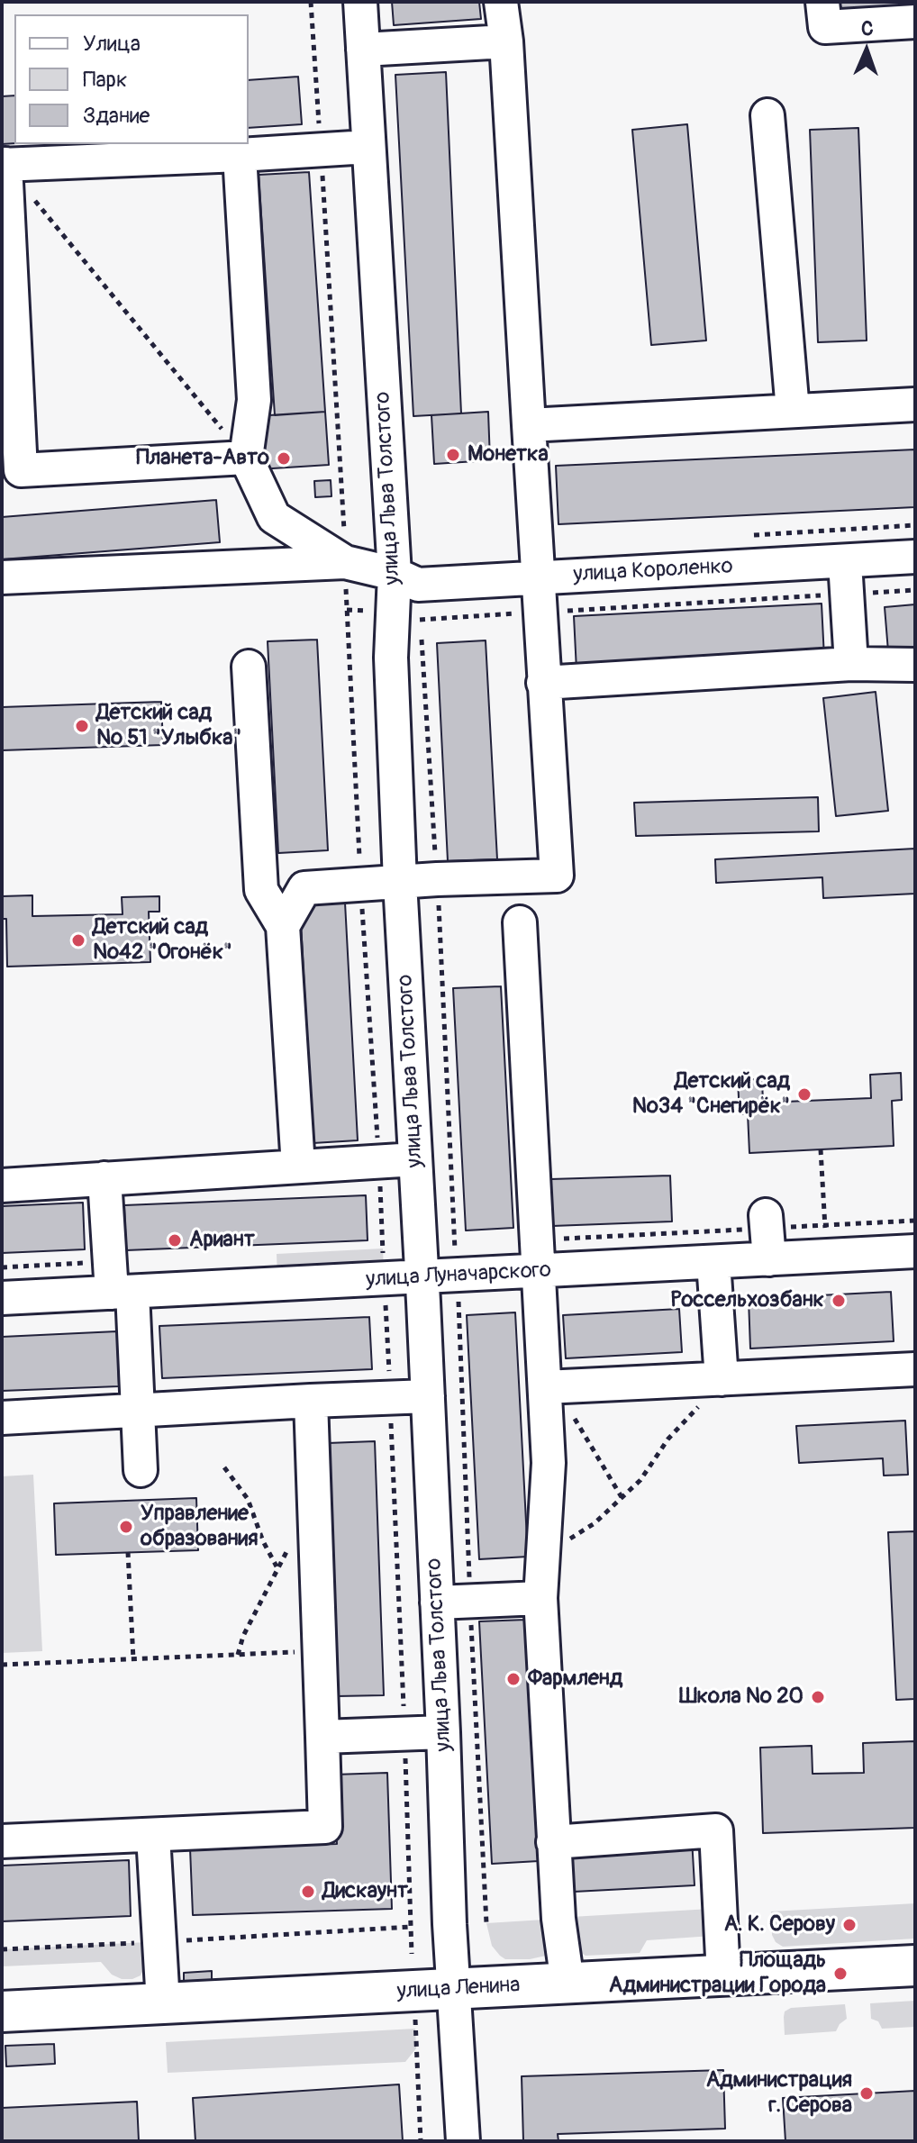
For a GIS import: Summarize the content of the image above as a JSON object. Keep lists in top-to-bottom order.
{
  "streets": {
    "main road": ["улица Ленина"],
    "street": ["улица Льва Толстого", "улица Короленко", "улица Луначарского"]
  },
  "crossings": [
    ["улица Льва Толстого", "улица Короленко"],
    ["улица Льва Толстого", "улица Луначарского"],
    ["улица Льва Толстого", "улица Ленина"]
  ],
  "places": [
    "Монетка",
    "Планета-Авто",
    "Детский сад № 51 \"Улыбка\"",
    "Детский сад №42 \"Огонёк\"",
    "Детский сад №34 \"Снегирёк\"",
    "Ариант",
    "Россельхозбанк",
    "Управление образования",
    "Фармленд",
    "Школа № 20",
    "Дискаунт",
    "А. К. Серову",
    "Площадь Администрации Города",
    "Администрация г. Серова"
  ],
  "legend": ["Улица", "Парк", "Здание"],
  "north": "top"
}
